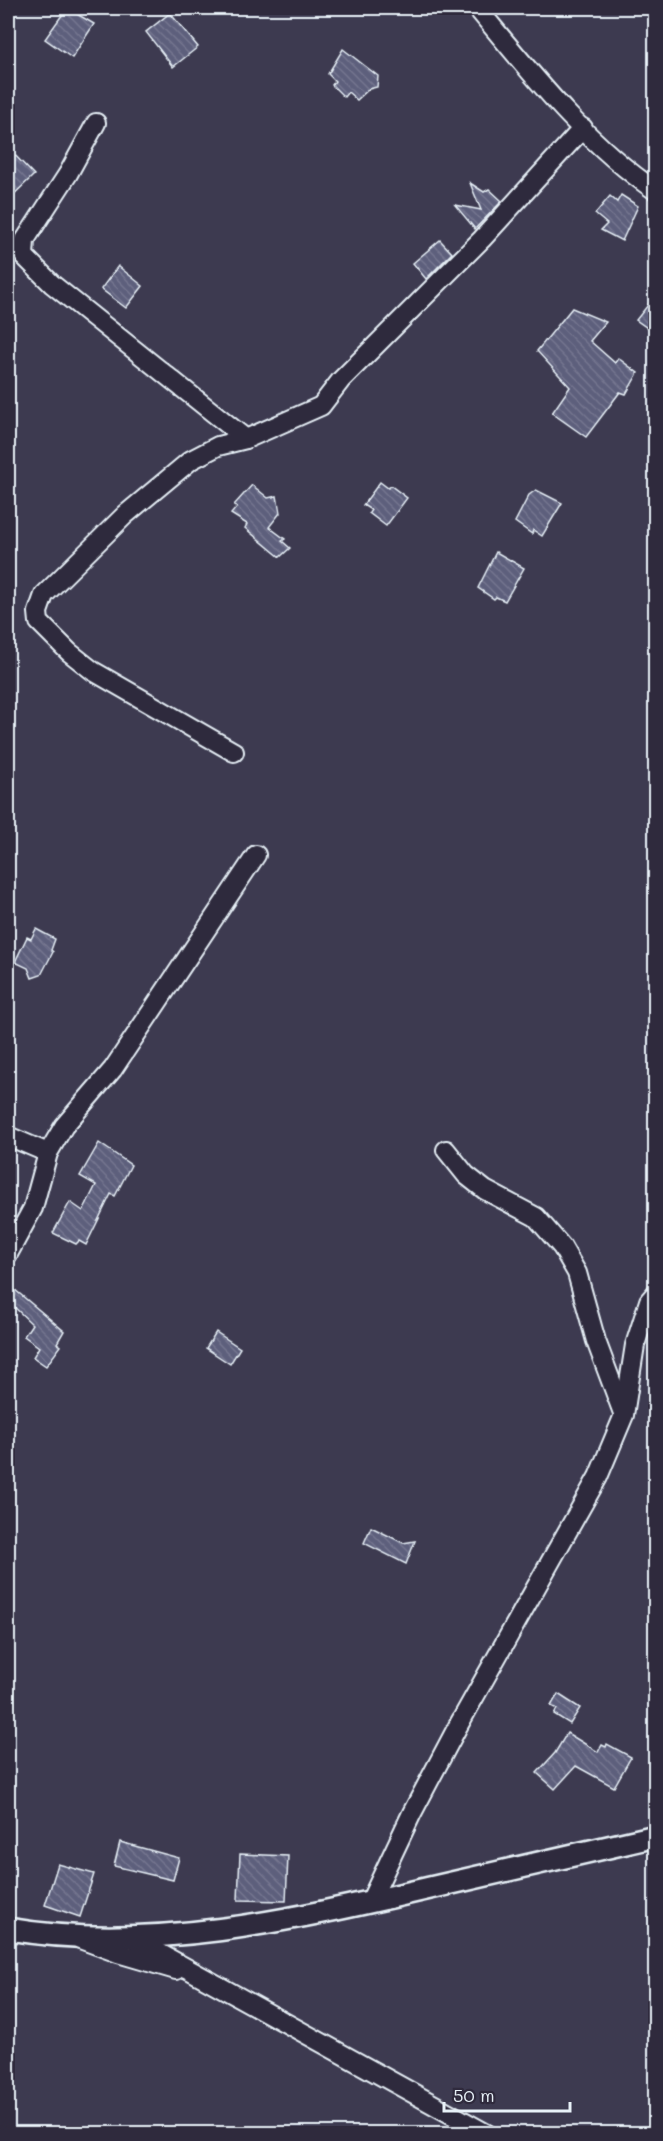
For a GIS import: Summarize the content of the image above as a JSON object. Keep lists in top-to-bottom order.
{
  "scale_bar": "50 m"
}
